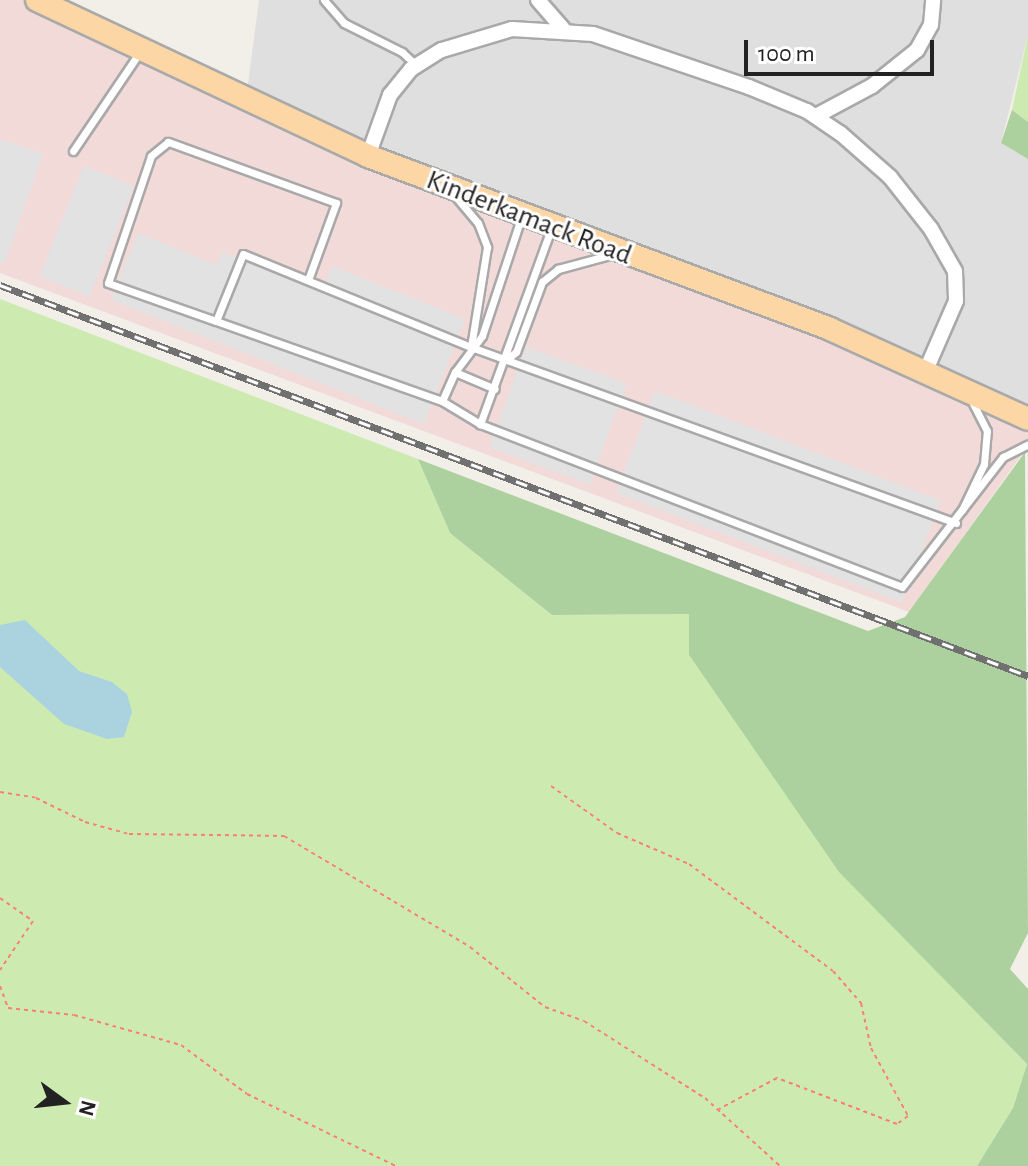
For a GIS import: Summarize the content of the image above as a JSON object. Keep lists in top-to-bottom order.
{
  "streets": {
    "main road": ["Kinderkamack Road"]
  },
  "scale_bar": "100 m",
  "north": "right"
}
